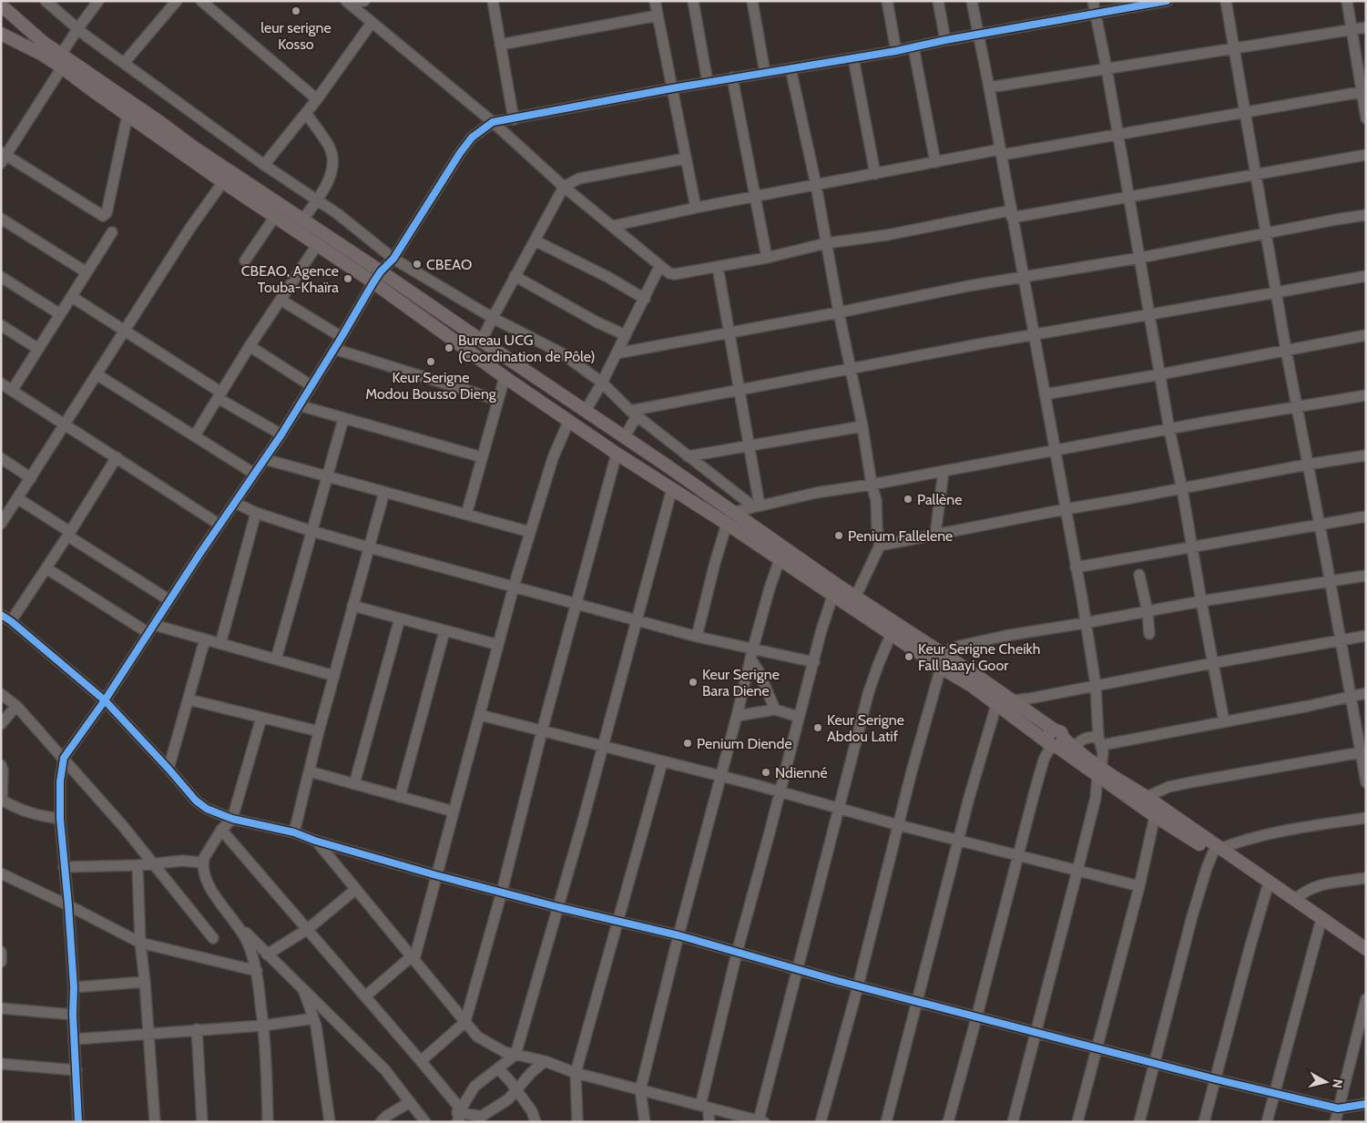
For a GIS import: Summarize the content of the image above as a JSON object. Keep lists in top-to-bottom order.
{
  "places": [
    "leur serigne Kosso",
    "CBEAO",
    "CBEAO, Agence Touba-Khaïra",
    "Bureau UCG (Coordination de Pôle)",
    "Keur Serigne Modou Bousso Dieng",
    "Pallène",
    "Penium Fallelene",
    "Keur Serigne Cheikh Fall Baayi Goor",
    "Keur Serigne Bara Diene",
    "Keur Serigne Abdou Latif",
    "Penium Diende",
    "Ndienné"
  ],
  "north": "right"
}
